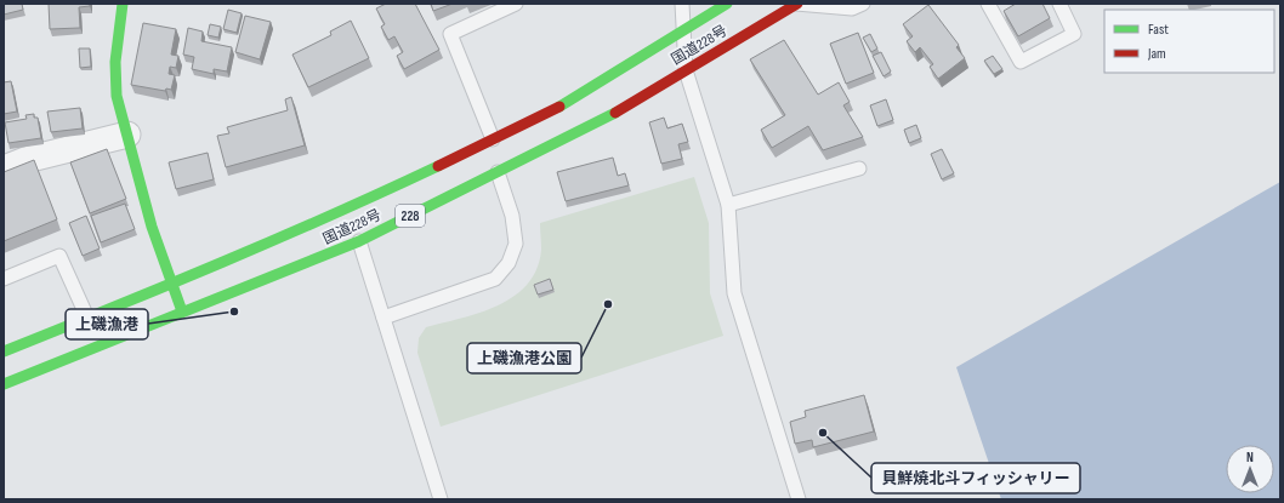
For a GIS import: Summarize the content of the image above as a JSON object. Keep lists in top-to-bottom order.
{
  "streets": {
    "main road": ["国道228号", "228"]
  },
  "places": ["上磯漁港公園", "上磯漁港", "貝鮮焼北斗フィッシャリー"],
  "legend": ["Fast", "Jam"],
  "north": "top"
}
